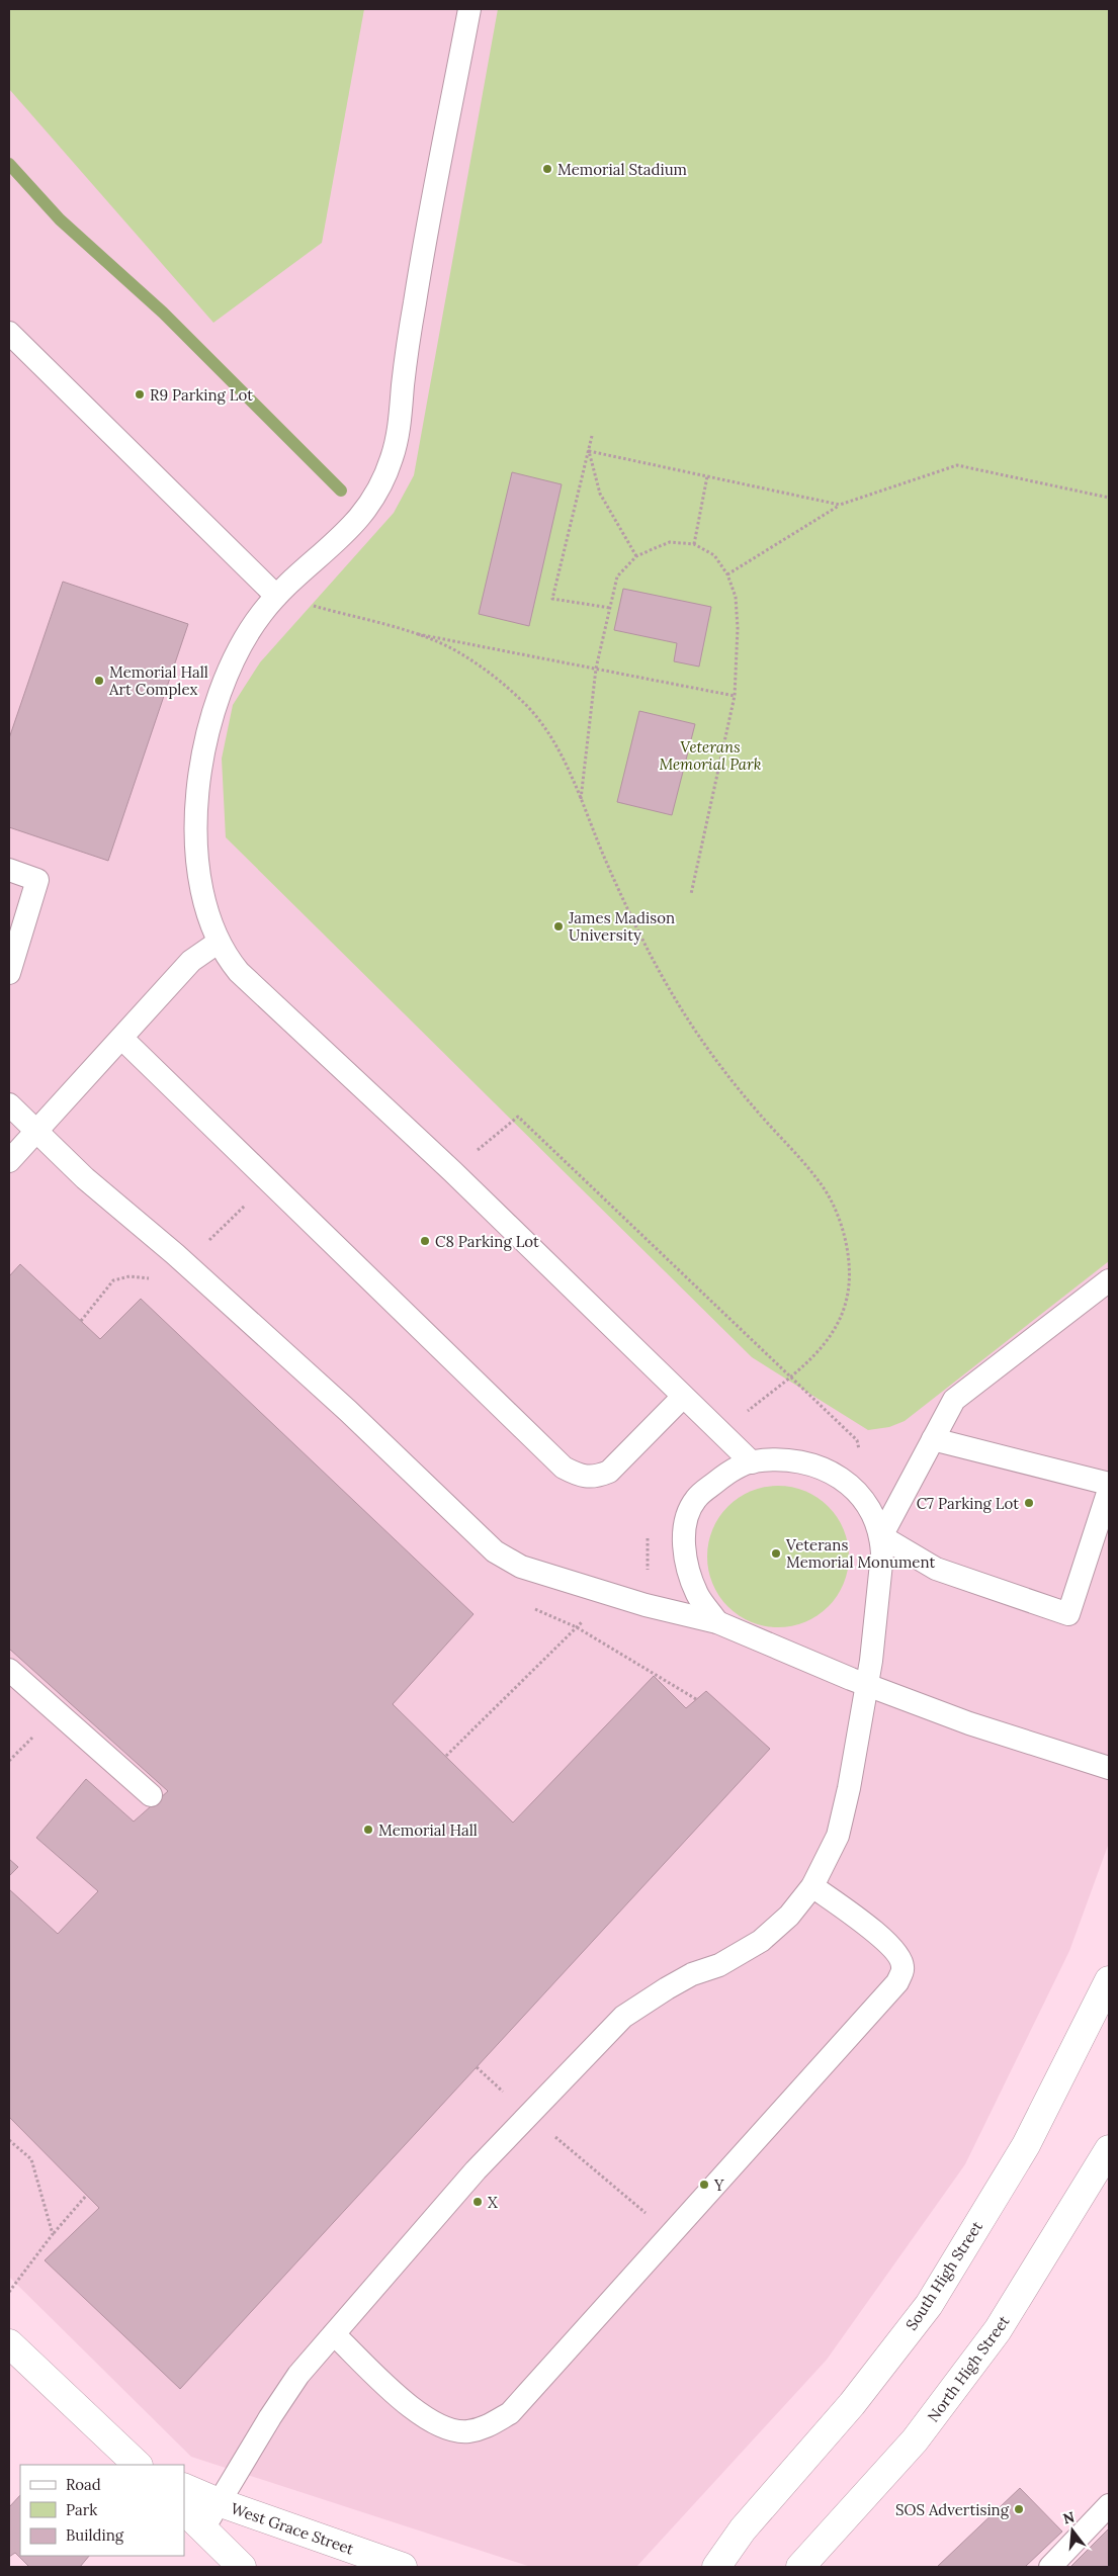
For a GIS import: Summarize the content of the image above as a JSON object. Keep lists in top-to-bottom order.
{
  "streets": {
    "main road": ["South High Street", "North High Street", "West Grace Street"]
  },
  "parks": ["Veterans Memorial Park"],
  "places": [
    "Memorial Stadium",
    "R9 Parking Lot",
    "Memorial Hall Art Complex",
    "James Madison University",
    "C8 Parking Lot",
    "C7 Parking Lot",
    "Veterans Memorial Monument",
    "Memorial Hall",
    "Y",
    "X",
    "SOS Advertising"
  ],
  "legend": ["Road", "Park", "Building"],
  "north": "top"
}
